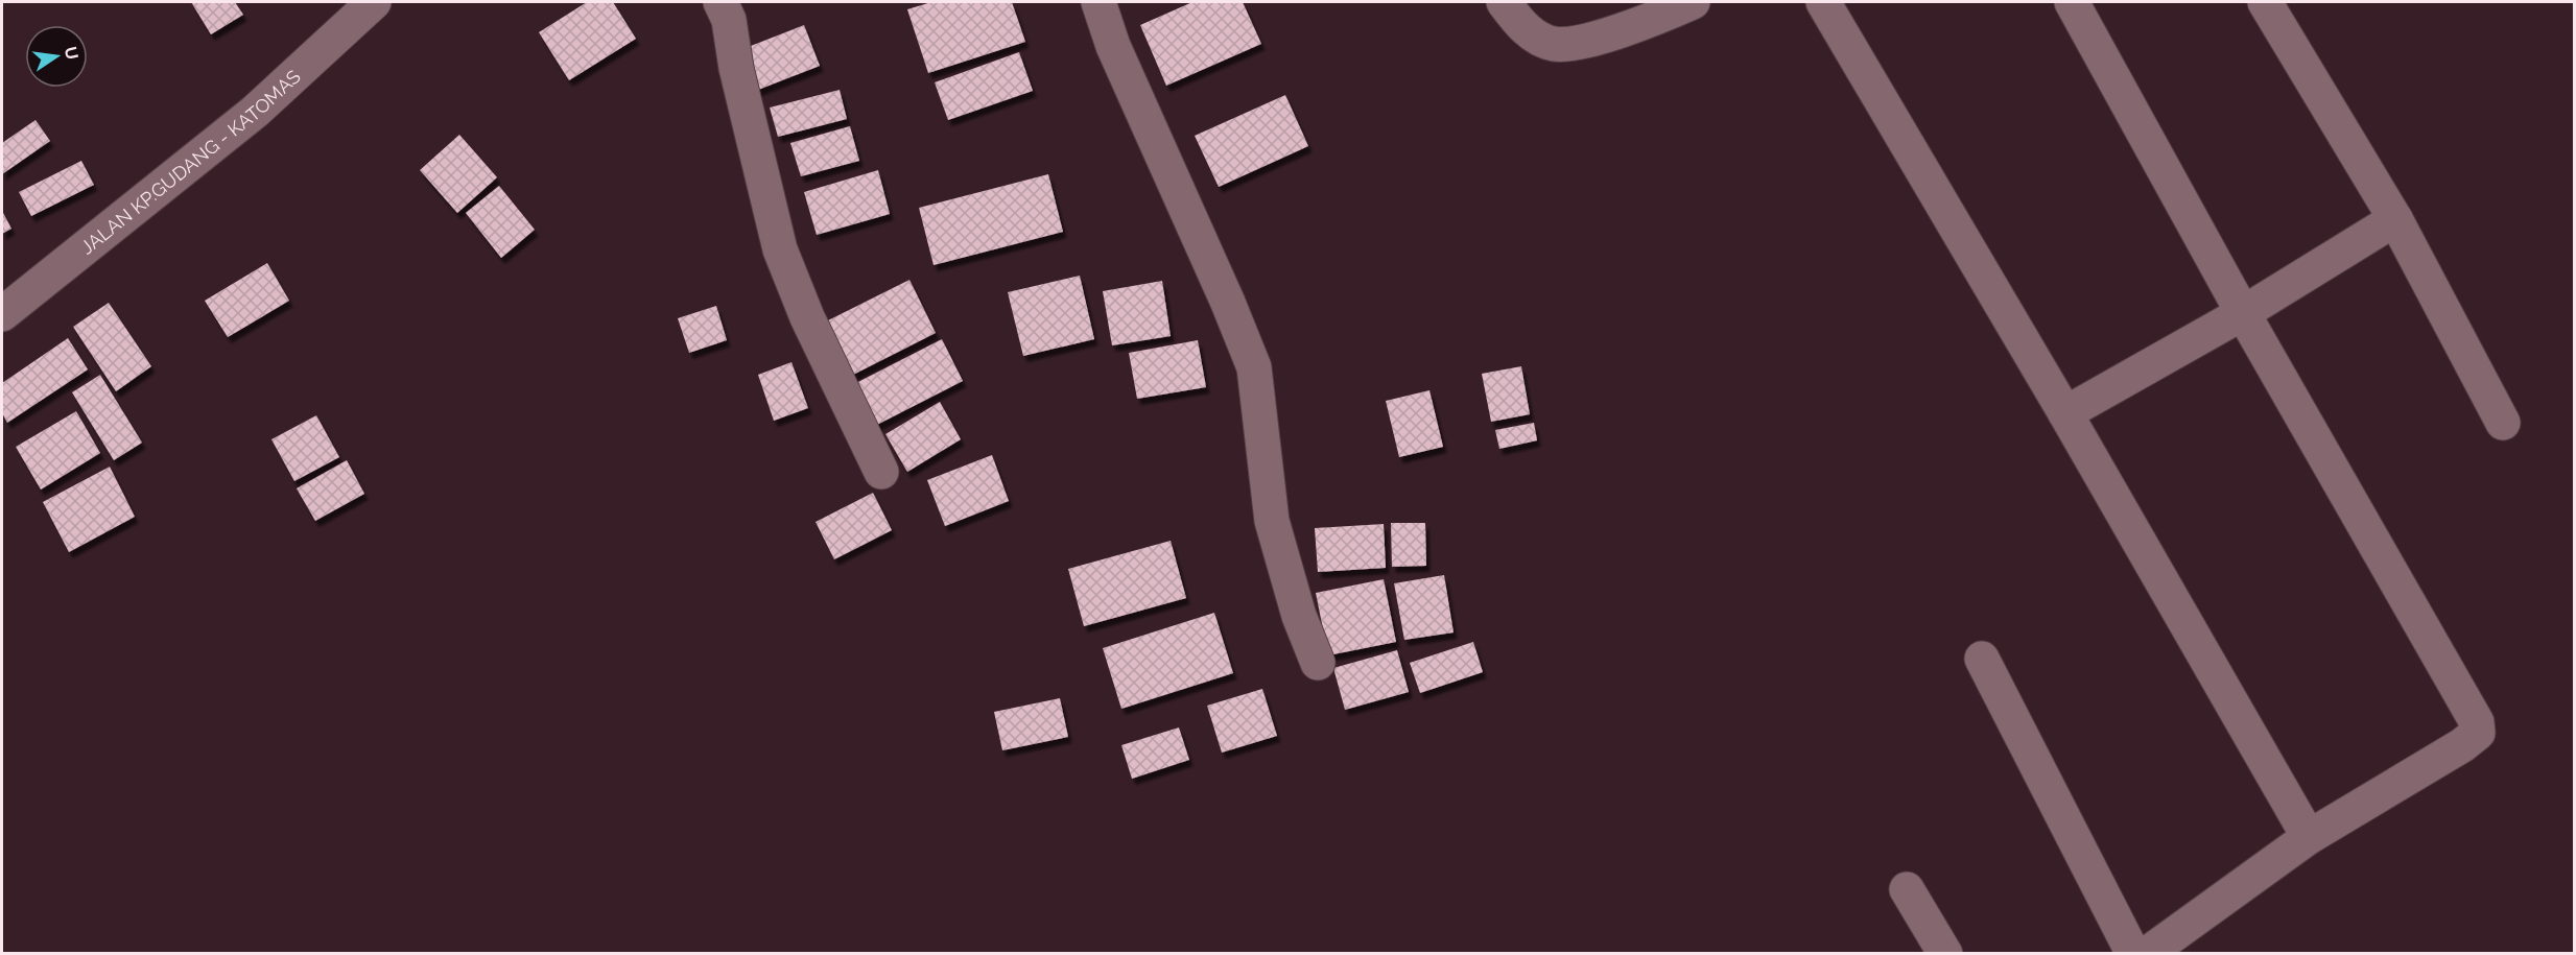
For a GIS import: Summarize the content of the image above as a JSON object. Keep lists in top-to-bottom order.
{
  "streets": {
    "street": ["JALAN KP.GUDANG - KATOMAS"]
  },
  "north": "right"
}
